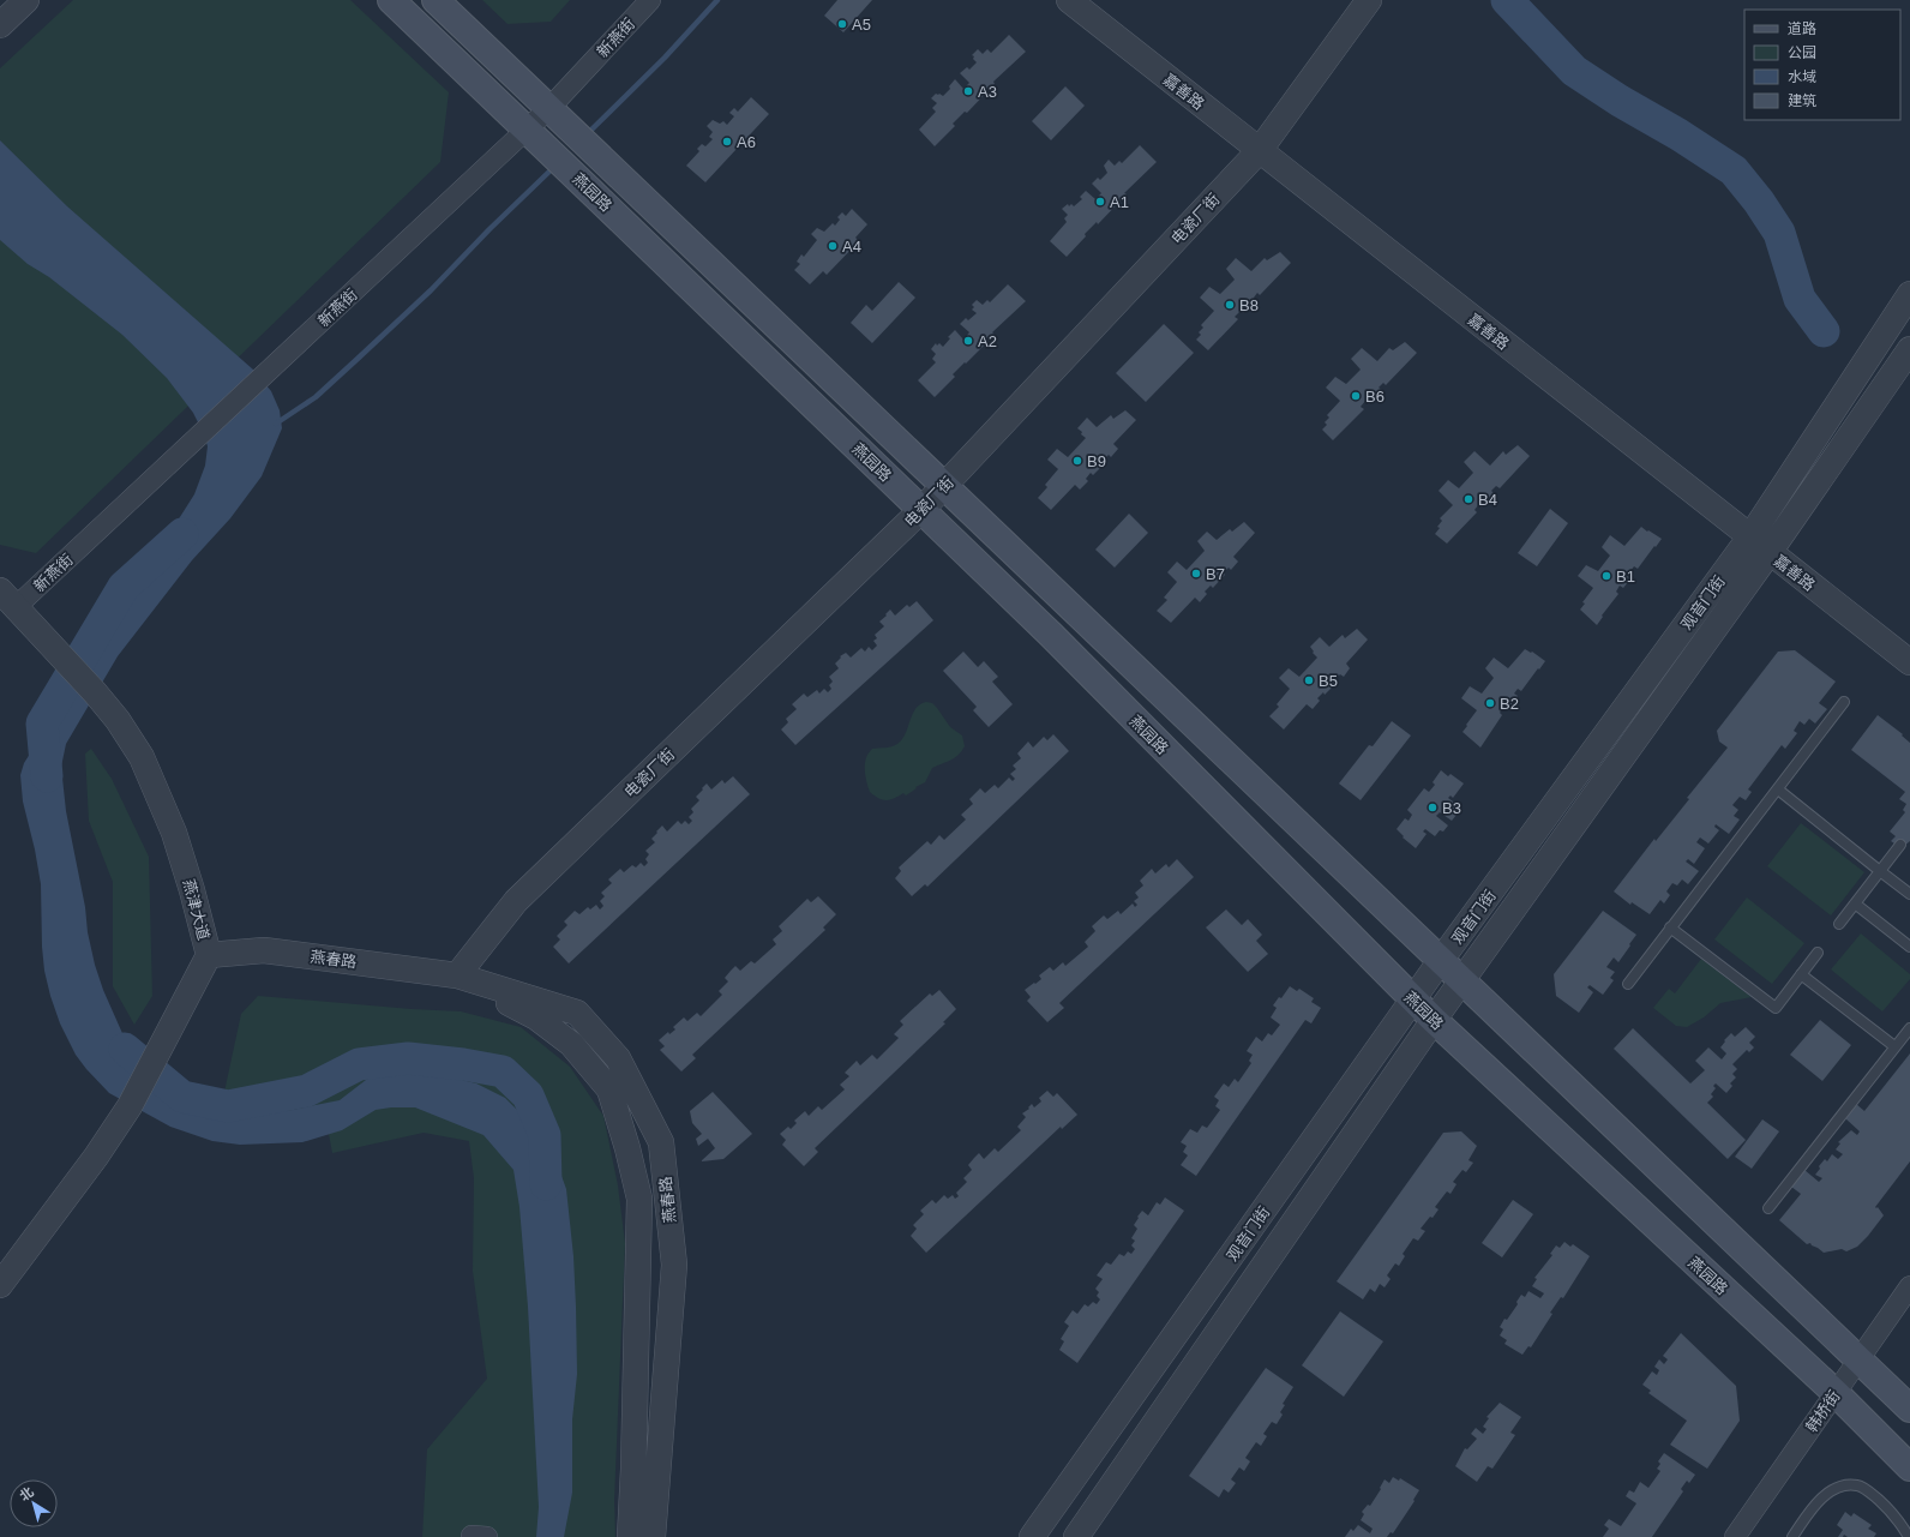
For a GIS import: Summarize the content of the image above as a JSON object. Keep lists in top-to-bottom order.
{
  "streets": {
    "main road": ["燕园路"],
    "street": [
      "新燕街",
      "嘉善路",
      "电瓷厂街",
      "观音门街",
      "燕津大道",
      "燕春路",
      "韩桥街"
    ]
  },
  "crossings": [
    ["新燕街", "燕园路"],
    ["新燕街", "燕津大道"],
    ["嘉善路", "电瓷厂街"],
    ["嘉善路", "观音门街"],
    ["燕园路", "电瓷厂街"],
    ["燕园路", "观音门街"],
    ["燕园路", "韩桥街"],
    ["电瓷厂街", "燕春路"],
    ["燕津大道", "燕春路"]
  ],
  "places": [
    "A5",
    "A3",
    "A6",
    "A1",
    "A4",
    "B8",
    "A2",
    "B6",
    "B9",
    "B4",
    "B7",
    "B1",
    "B5",
    "B2",
    "B3"
  ],
  "legend": [
    "道路",
    "公园",
    "水域",
    "建筑"
  ],
  "north": "top left"
}
